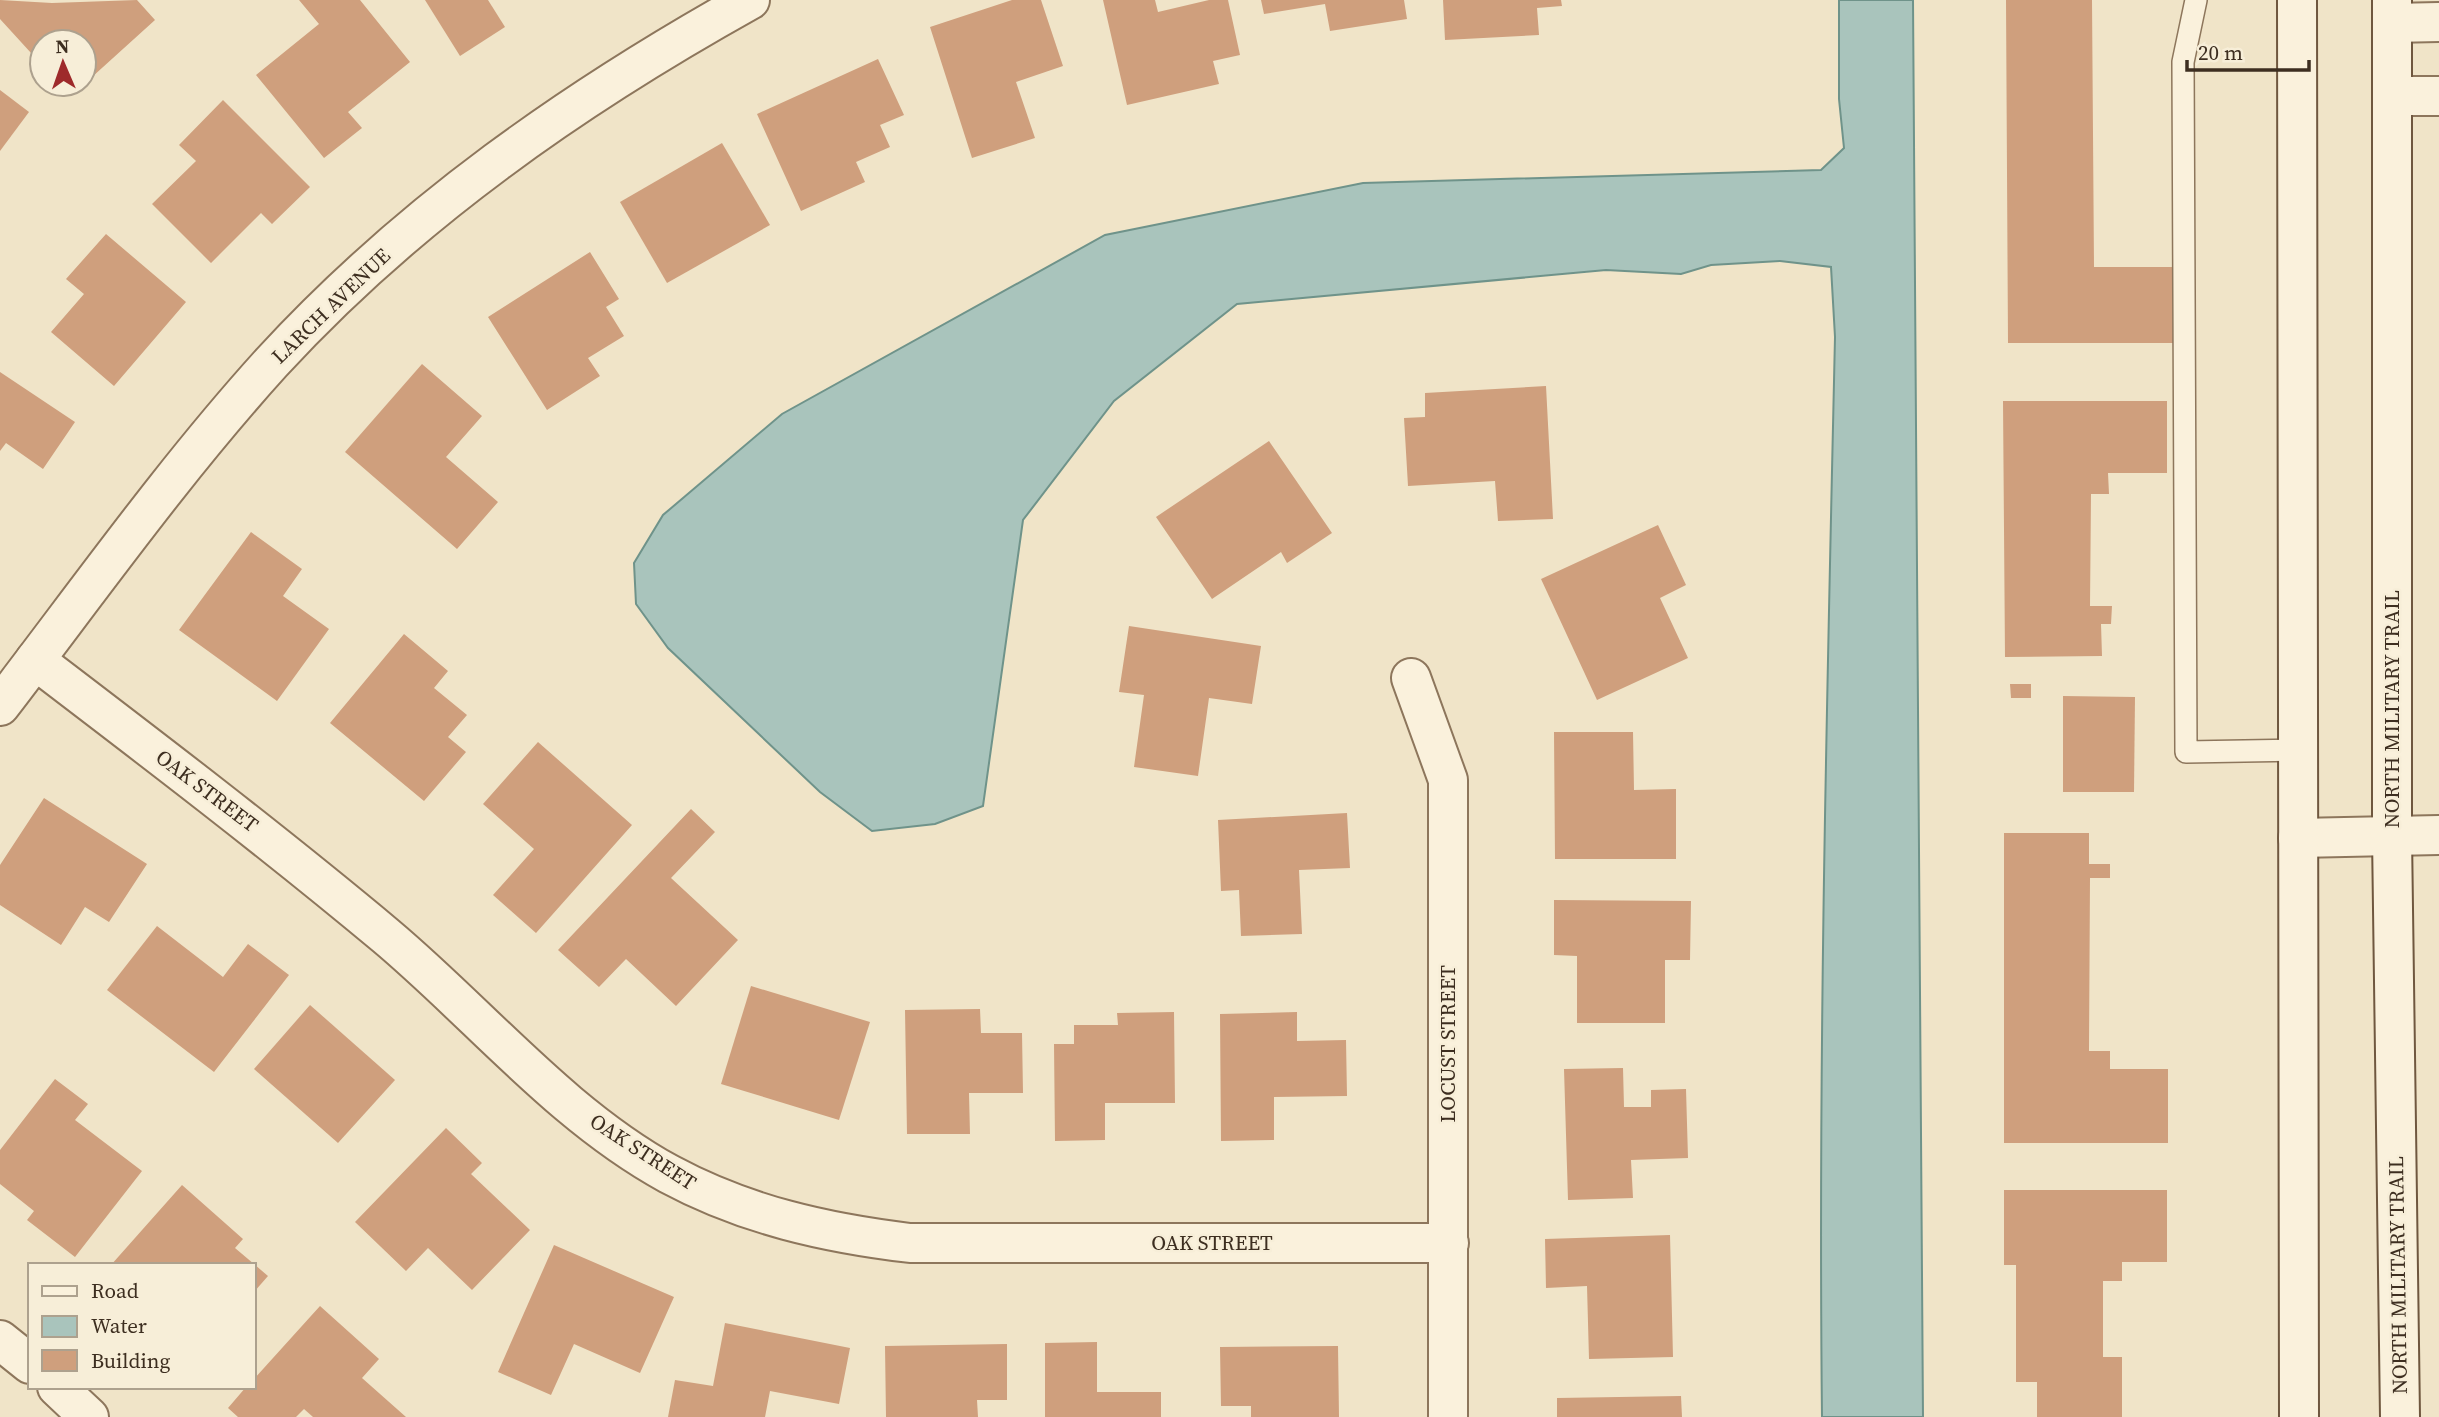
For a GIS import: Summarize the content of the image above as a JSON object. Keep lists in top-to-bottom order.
{
  "streets": {
    "street": [
      "LARCH AVENUE",
      "NORTH MILITARY TRAIL",
      "OAK STREET",
      "LOCUST STREET"
    ]
  },
  "crossings": [
    ["LARCH AVENUE", "OAK STREET"],
    ["OAK STREET", "LOCUST STREET"]
  ],
  "legend": ["Road", "Water", "Building"],
  "scale_bar": "20 m",
  "north": "top"
}
